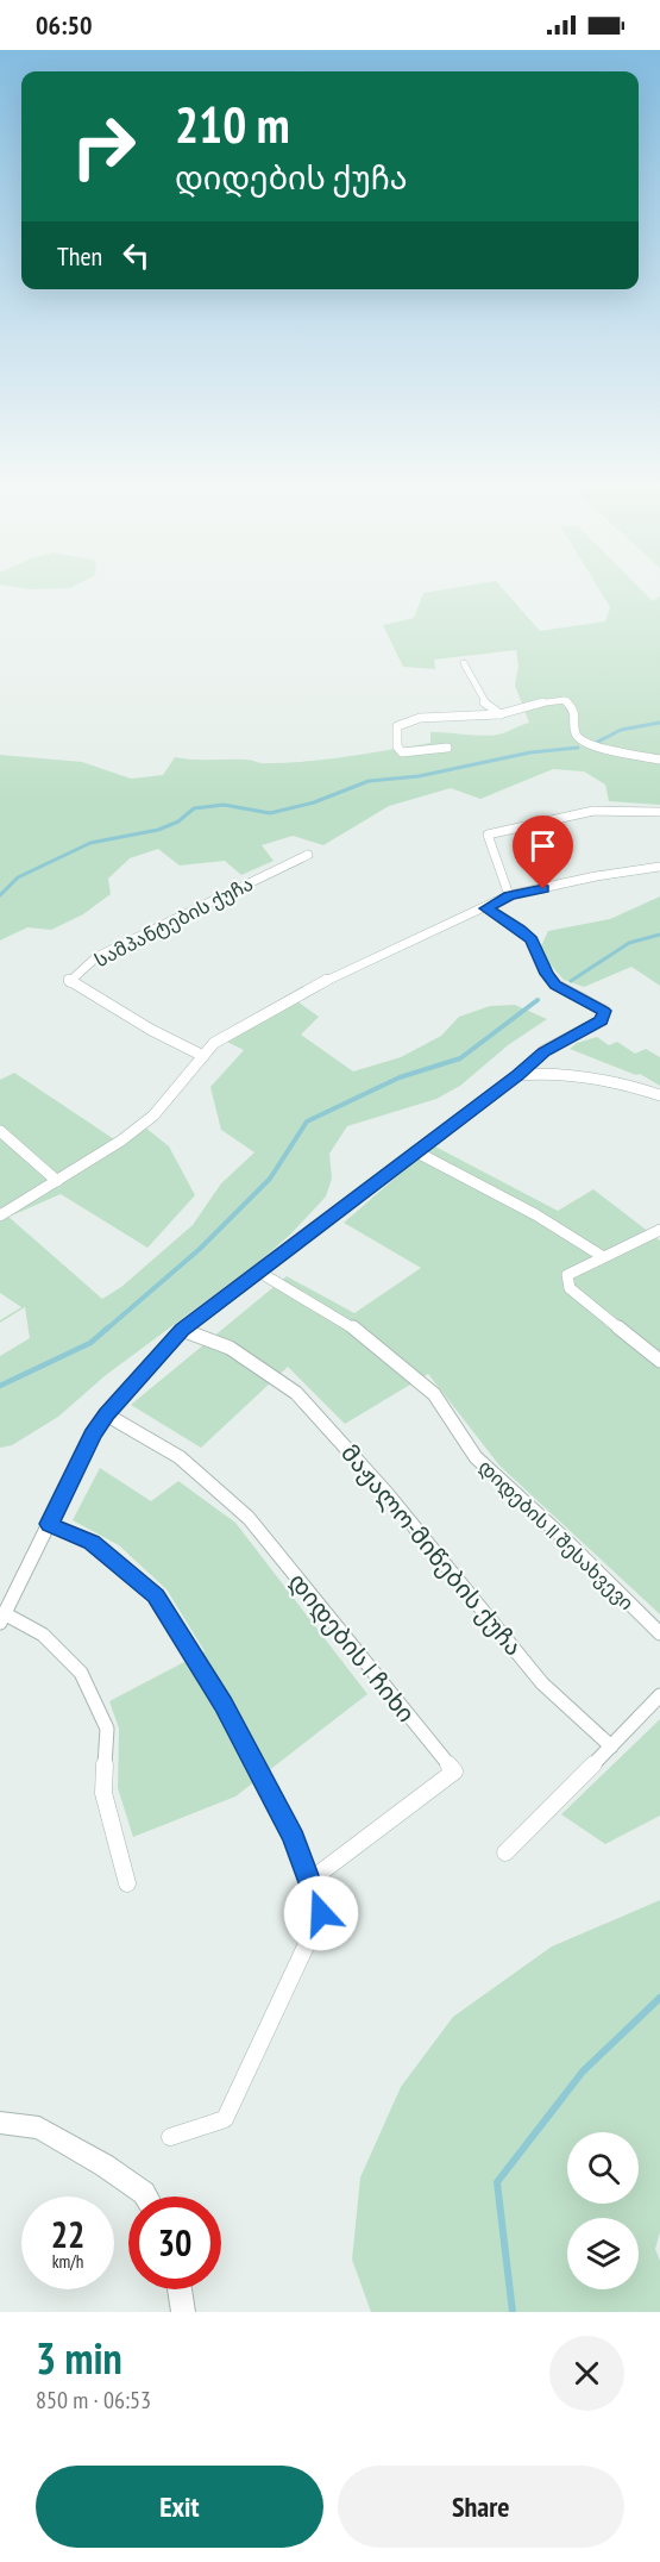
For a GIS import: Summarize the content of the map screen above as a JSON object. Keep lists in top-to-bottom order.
{
  "streets": {
    "street": [
      "სამპანტების ქუჩა",
      "დიდების II შესახვევი",
      "მაჟალო-მიწების ქუჩა",
      "დიდების I ჩიხი"
    ]
  },
  "page": {
    "status": "06:50",
    "turn": ["210 m", "დიდების ქუჩა"],
    "then": "Then",
    "speed": "22 km/h",
    "limit": "30",
    "heading": ["3 min", "850 m · 06:53"],
    "buttons": ["Exit", "Share"]
  }
}
